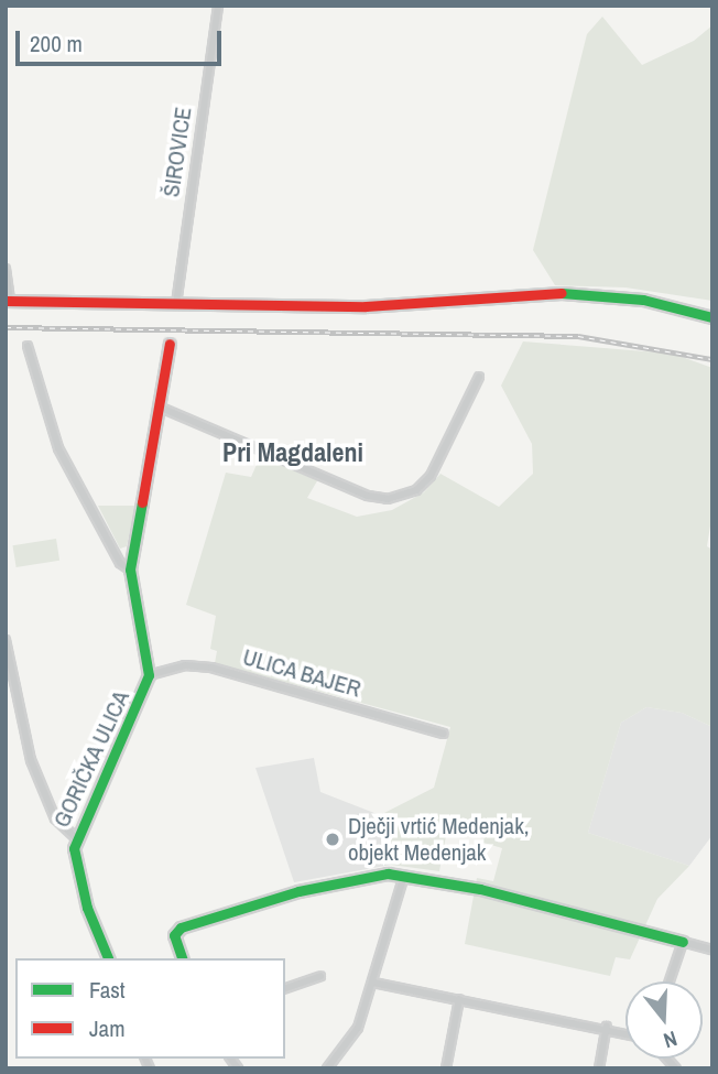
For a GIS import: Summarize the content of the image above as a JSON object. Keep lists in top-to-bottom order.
{
  "streets": {
    "street": ["ŠIROVICE", "ULICA BAJER", "GORIČKA ULICA"]
  },
  "crossings": [
    ["ULICA BAJER", "GORIČKA ULICA"]
  ],
  "districts": ["Pri Magdaleni"],
  "places": ["Dječji vrtić Medenjak, objekt Medenjak"],
  "legend": ["Fast", "Jam"],
  "scale_bar": "200 m",
  "north": "bottom"
}
